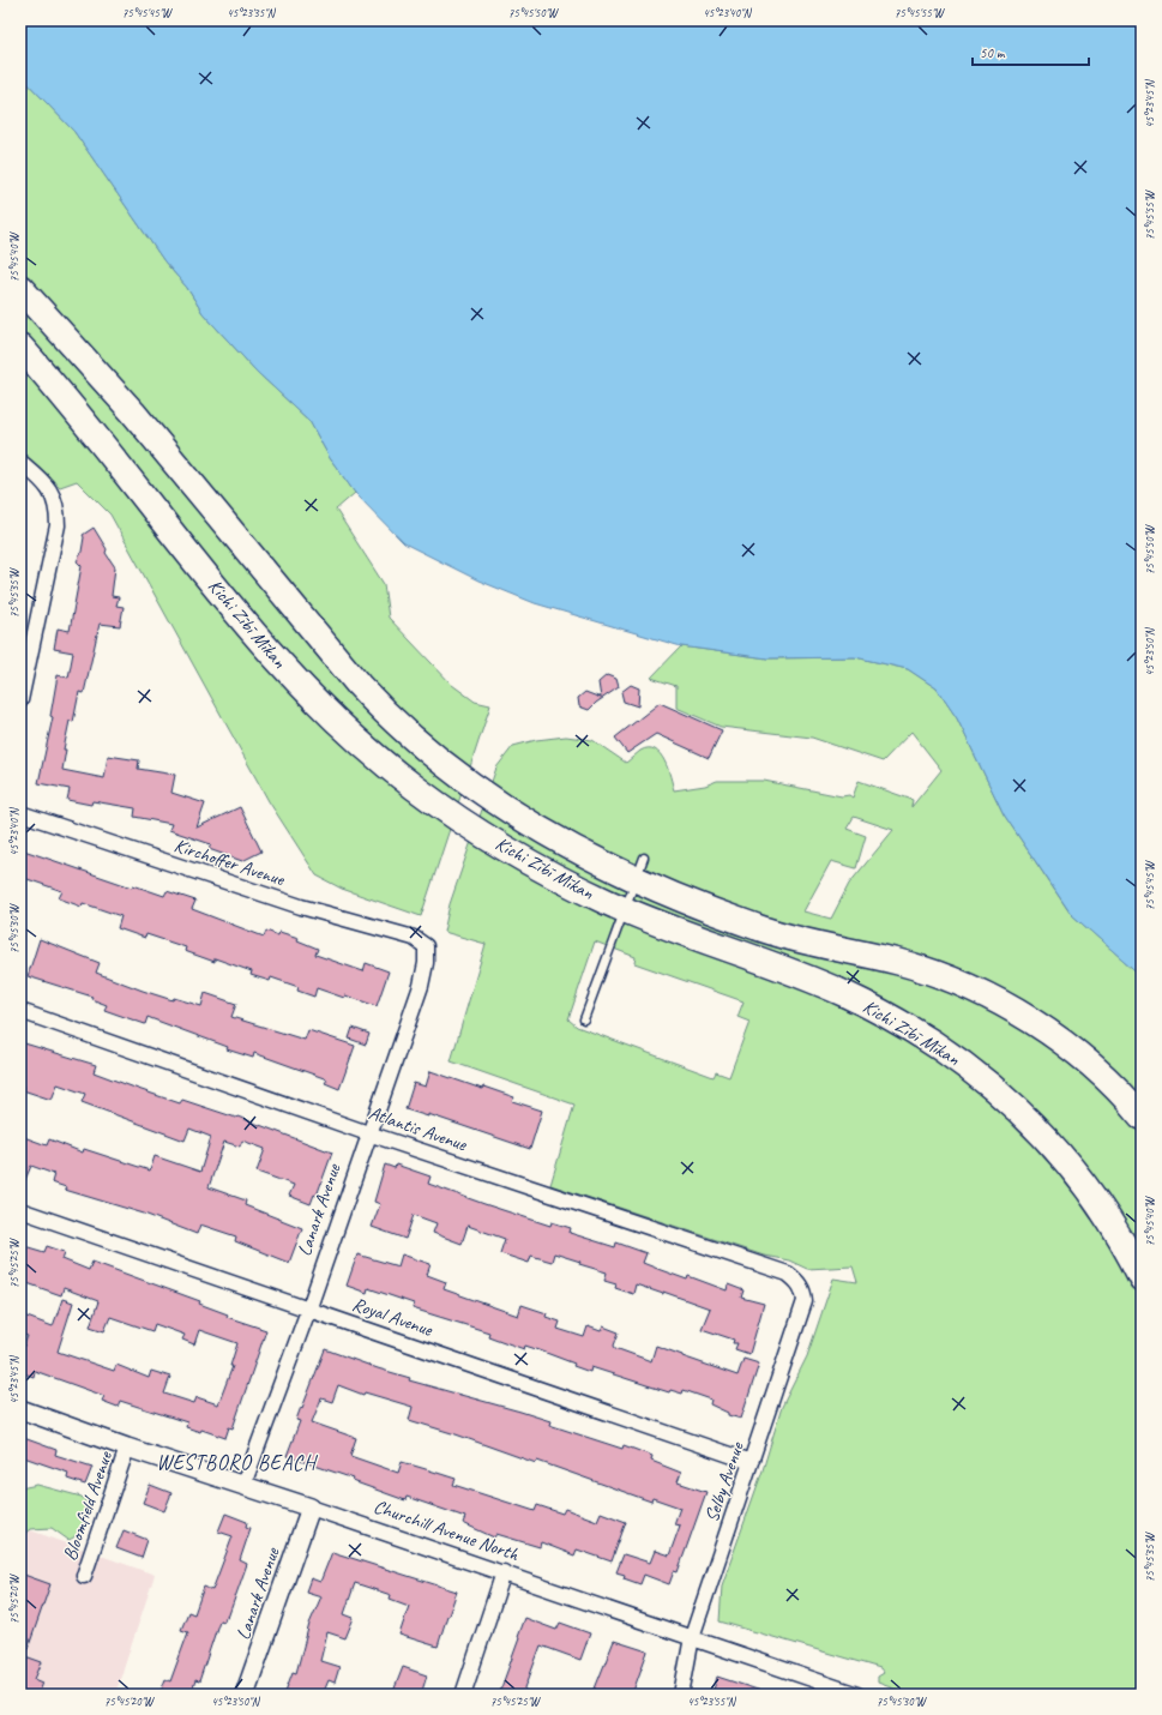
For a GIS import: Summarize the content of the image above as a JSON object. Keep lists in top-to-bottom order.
{
  "streets": {
    "highway": ["Kichi Zībī Mīkan"],
    "street": [
      "Kirchoffer Avenue",
      "Atlantis Avenue",
      "Lanark Avenue",
      "Royal Avenue",
      "Selby Avenue",
      "Bloomfield Avenue",
      "Churchill Avenue North"
    ]
  },
  "crossings": [
    ["Kirchoffer Avenue", "Lanark Avenue"],
    ["Atlantis Avenue", "Lanark Avenue"],
    ["Atlantis Avenue", "Selby Avenue"],
    ["Lanark Avenue", "Royal Avenue"],
    ["Lanark Avenue", "Churchill Avenue North"],
    ["Royal Avenue", "Selby Avenue"],
    ["Selby Avenue", "Churchill Avenue North"],
    ["Bloomfield Avenue", "Churchill Avenue North"]
  ],
  "districts": ["WESTBORO BEACH"],
  "scale_bar": "50 m",
  "coordinates": [
    "75°45'45\"W",
    "45°23'35\"N",
    "75°45'50\"W",
    "45°23'40\"N",
    "75°45'55\"W",
    "45°23'45\"N",
    "75°45'40\"W",
    "75°45'35\"W",
    "45°23'50\"N",
    "75°45'30\"W",
    "75°45'25\"W",
    "75°45'20\"W",
    "45°23'55\"N"
  ]
}
